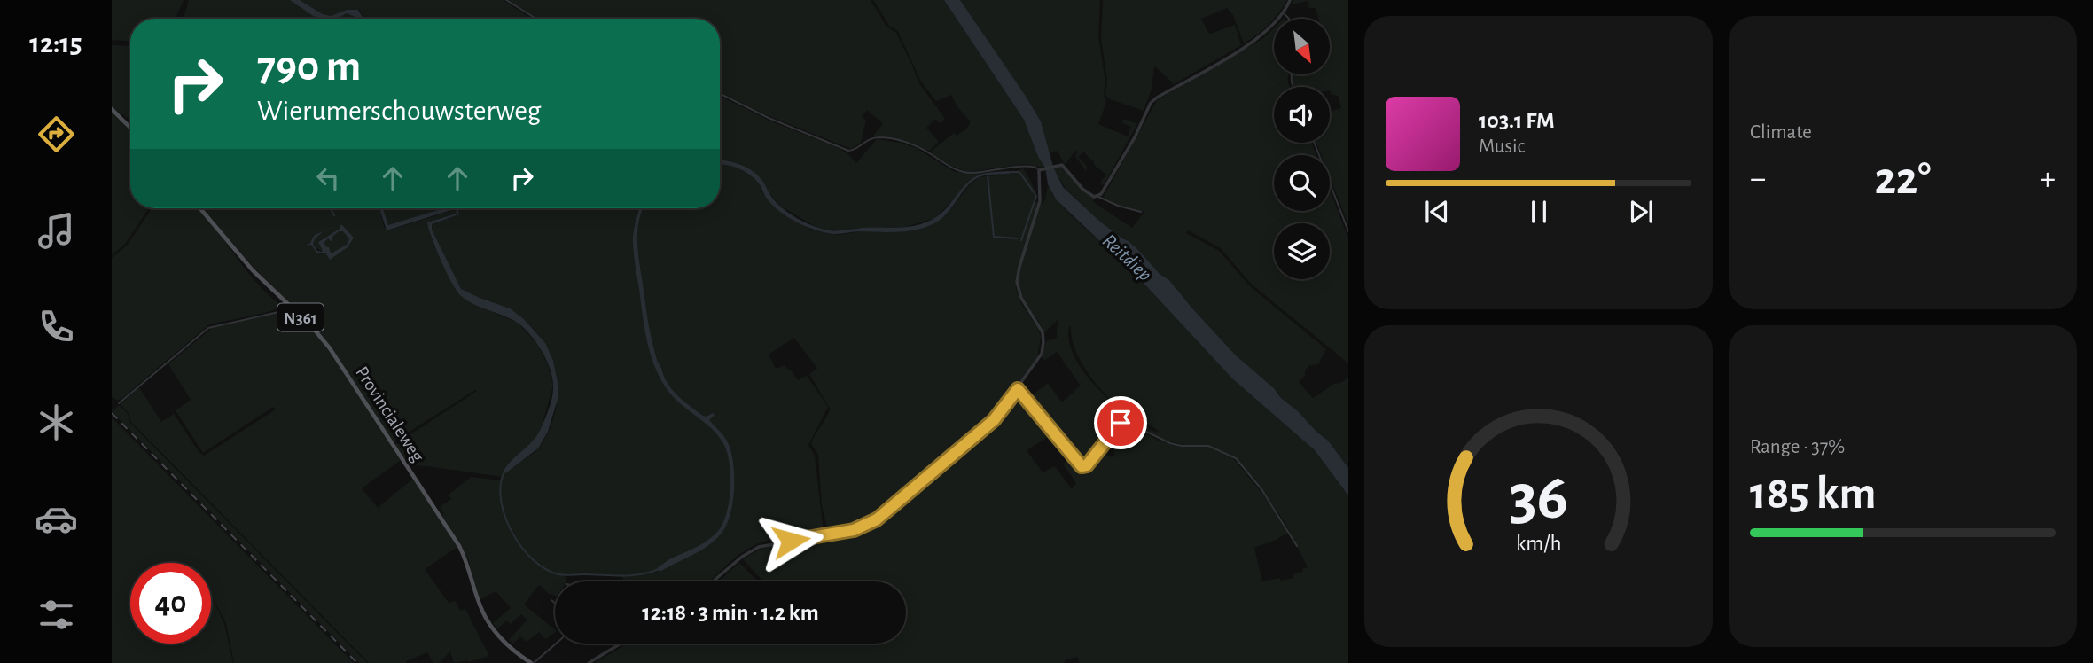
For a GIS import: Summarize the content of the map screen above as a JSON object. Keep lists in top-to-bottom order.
{
  "streets": {
    "main road": ["N361", "Provincialeweg"]
  },
  "water": ["Reitdiep"],
  "north": "bottom right",
  "page": {
    "tabs": "12:15",
    "tile": [
      "Climate",
      ["Range · 37%", "185 km"]
    ],
    "turn": ["790 m", "Wierumerschouwsterweg"],
    "song": ["103.1 FM", "Music"],
    "heat": ["−", "22°", "+"],
    "limit": "40",
    "trip": "12:18 · 3 min · 1.2 km",
    "gauge": ["36", "km/h"]
  }
}
